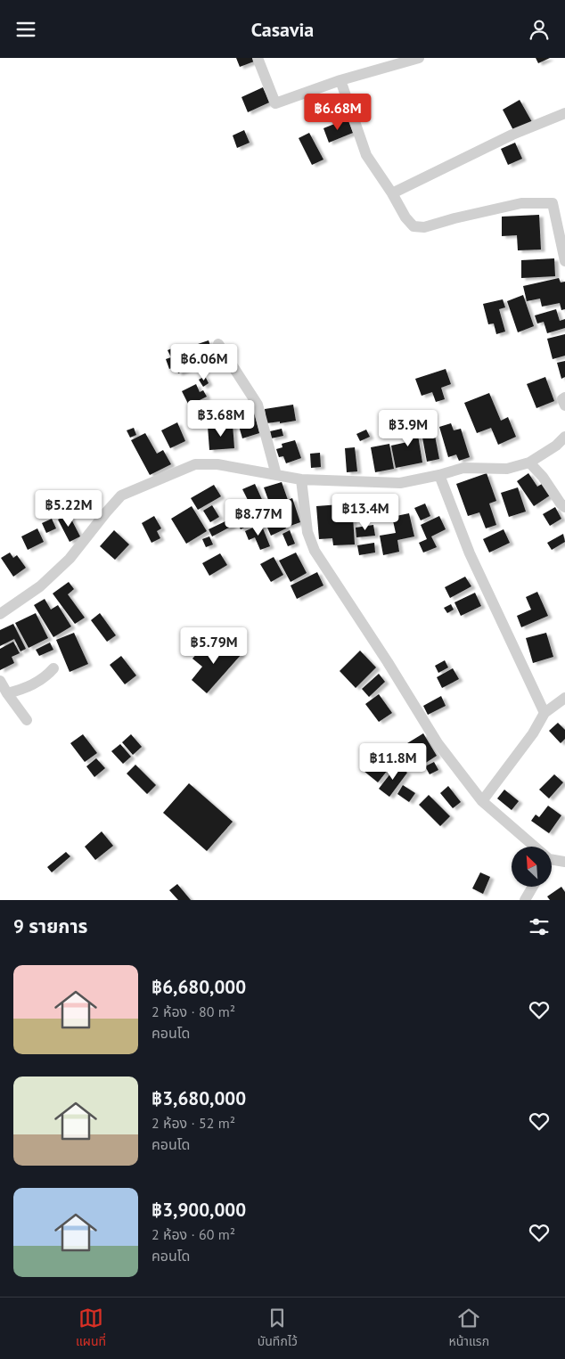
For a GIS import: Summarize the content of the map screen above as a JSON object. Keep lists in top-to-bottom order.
{
  "north": "top left",
  "page": {
    "header": "Casavia",
    "price": [
      "฿6.68M",
      "฿6.06M",
      "฿3.68M",
      "฿3.9M",
      "฿5.22M",
      "฿13.4M",
      "฿8.77M",
      "฿5.79M",
      "฿11.8M"
    ],
    "heading": "9 รายการ",
    "list": [
      {
        "name": "฿6,680,000",
        "note": "2 ห้อง · 80 m² · คอนโด"
      },
      {
        "name": "฿3,680,000",
        "note": "2 ห้อง · 52 m² · คอนโด"
      },
      {
        "name": "฿3,900,000",
        "note": "2 ห้อง · 60 m² · คอนโด"
      }
    ],
    "tabs": ["แผนที่", "บันทึกไว้", "หน้าแรก"]
  }
}
